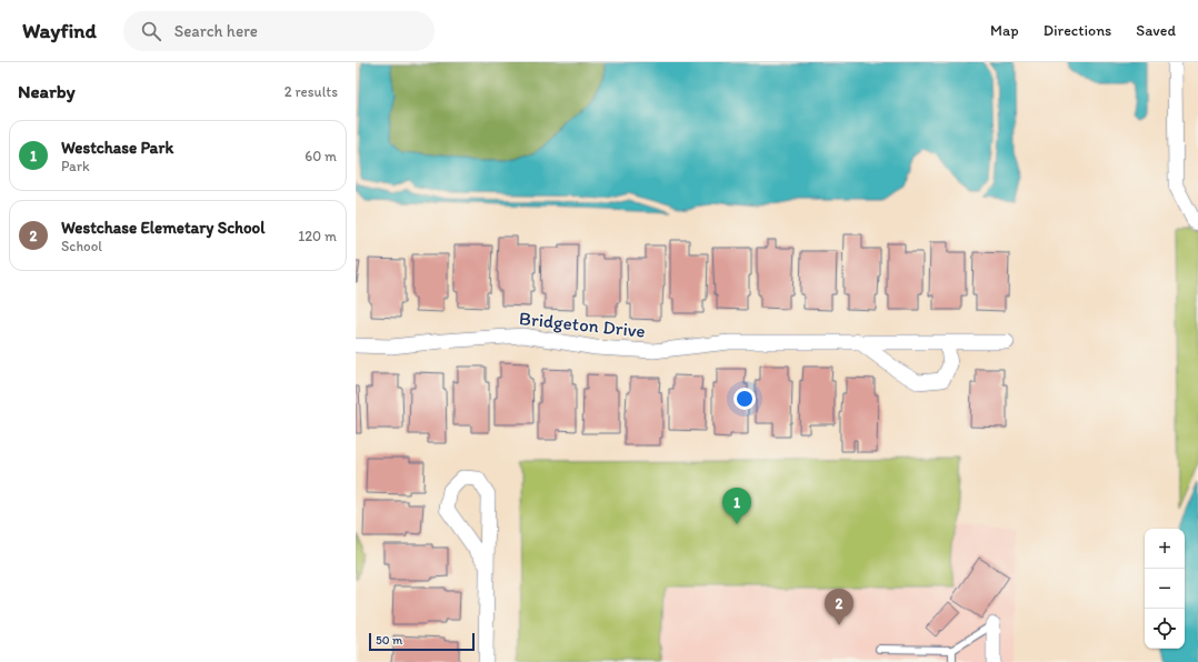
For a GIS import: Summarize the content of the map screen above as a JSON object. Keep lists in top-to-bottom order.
{
  "streets": {
    "street": ["Bridgeton Drive"]
  },
  "scale_bar": "50 m",
  "page": {
    "header": "Wayfind",
    "search": "Search here",
    "nav": ["Map", "Directions", "Saved"],
    "heading": ["Nearby", "2 results"],
    "list": [
      {
        "mark": "1",
        "name": "Westchase Park",
        "note": "Park",
        "value": "60 m"
      },
      {
        "mark": "2",
        "name": "Westchase Elemetary School",
        "note": "School",
        "value": "120 m"
      }
    ],
    "pins": ["1", "2"],
    "map_buttons": ["+", "−"],
    "scale": "50 m"
  }
}
